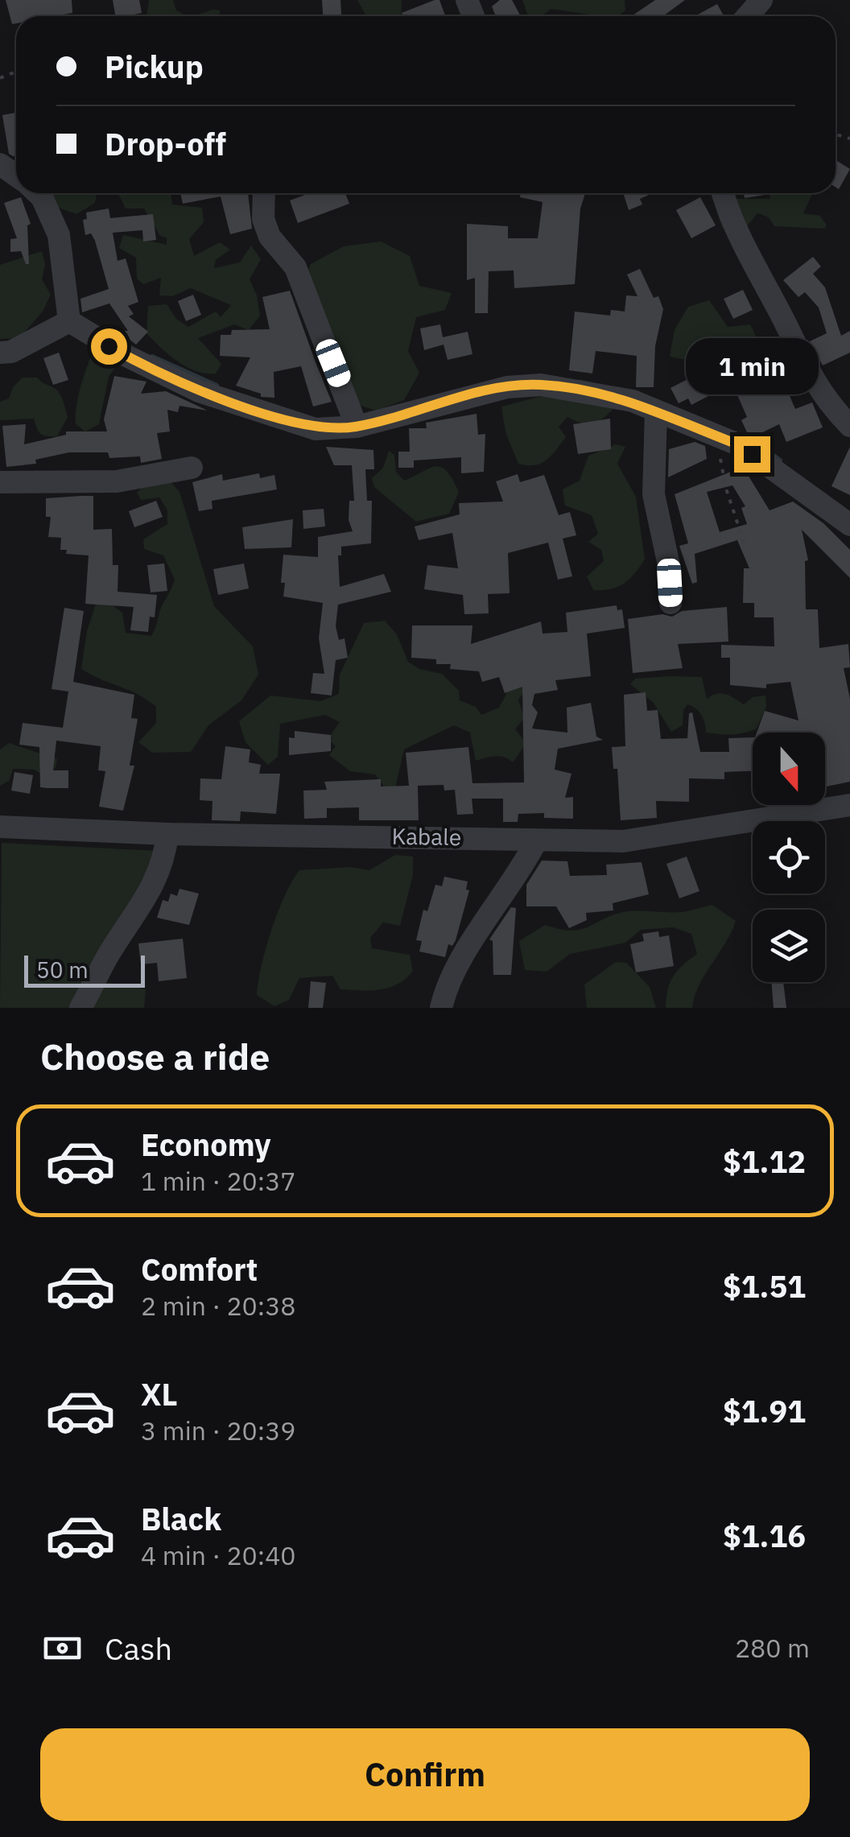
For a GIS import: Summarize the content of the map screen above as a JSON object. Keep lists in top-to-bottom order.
{
  "streets": {
    "street": ["Kabale"]
  },
  "scale_bar": "50 m",
  "north": "bottom",
  "page": {
    "banner": ["Pickup", "Drop-off"],
    "bubble": "1 min",
    "scale": "50 m",
    "heading": "Choose a ride",
    "list": [
      {
        "name": "Economy",
        "note": "1 min · 20:37",
        "value": "$1.12"
      },
      {
        "name": "Comfort",
        "note": "2 min · 20:38",
        "value": "$1.51"
      },
      {
        "name": "XL",
        "note": "3 min · 20:39",
        "value": "$1.91"
      },
      {
        "name": "Black",
        "note": "4 min · 20:40",
        "value": "$1.16"
      }
    ],
    "pay": ["Cash", "280 m"],
    "buttons": "Confirm"
  }
}
